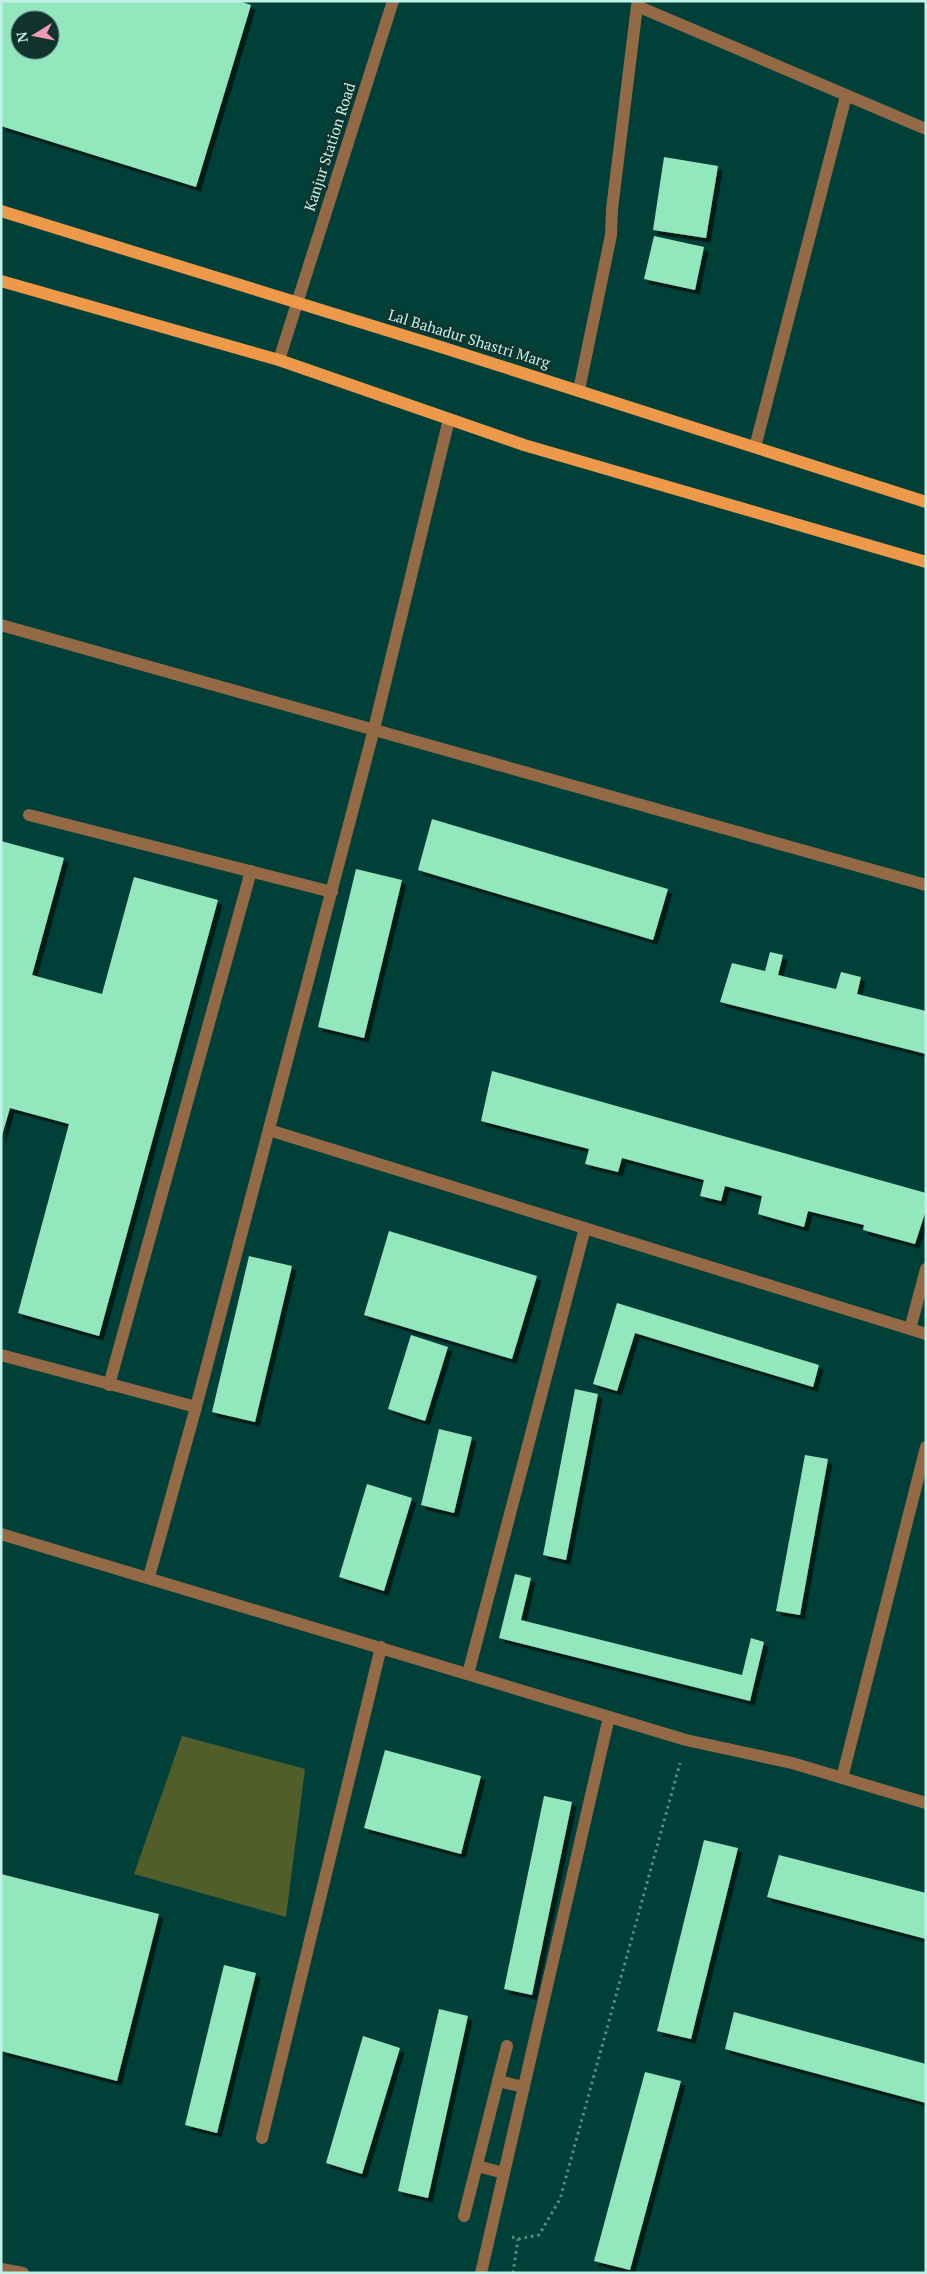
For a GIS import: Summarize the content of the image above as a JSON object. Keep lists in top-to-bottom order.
{
  "streets": {
    "main road": ["Lal Bahadur Shastri Marg"],
    "street": ["Kanjur Station Road"]
  },
  "crossings": [
    ["Kanjur Station Road", "Lal Bahadur Shastri Marg"]
  ],
  "north": "left"
}
